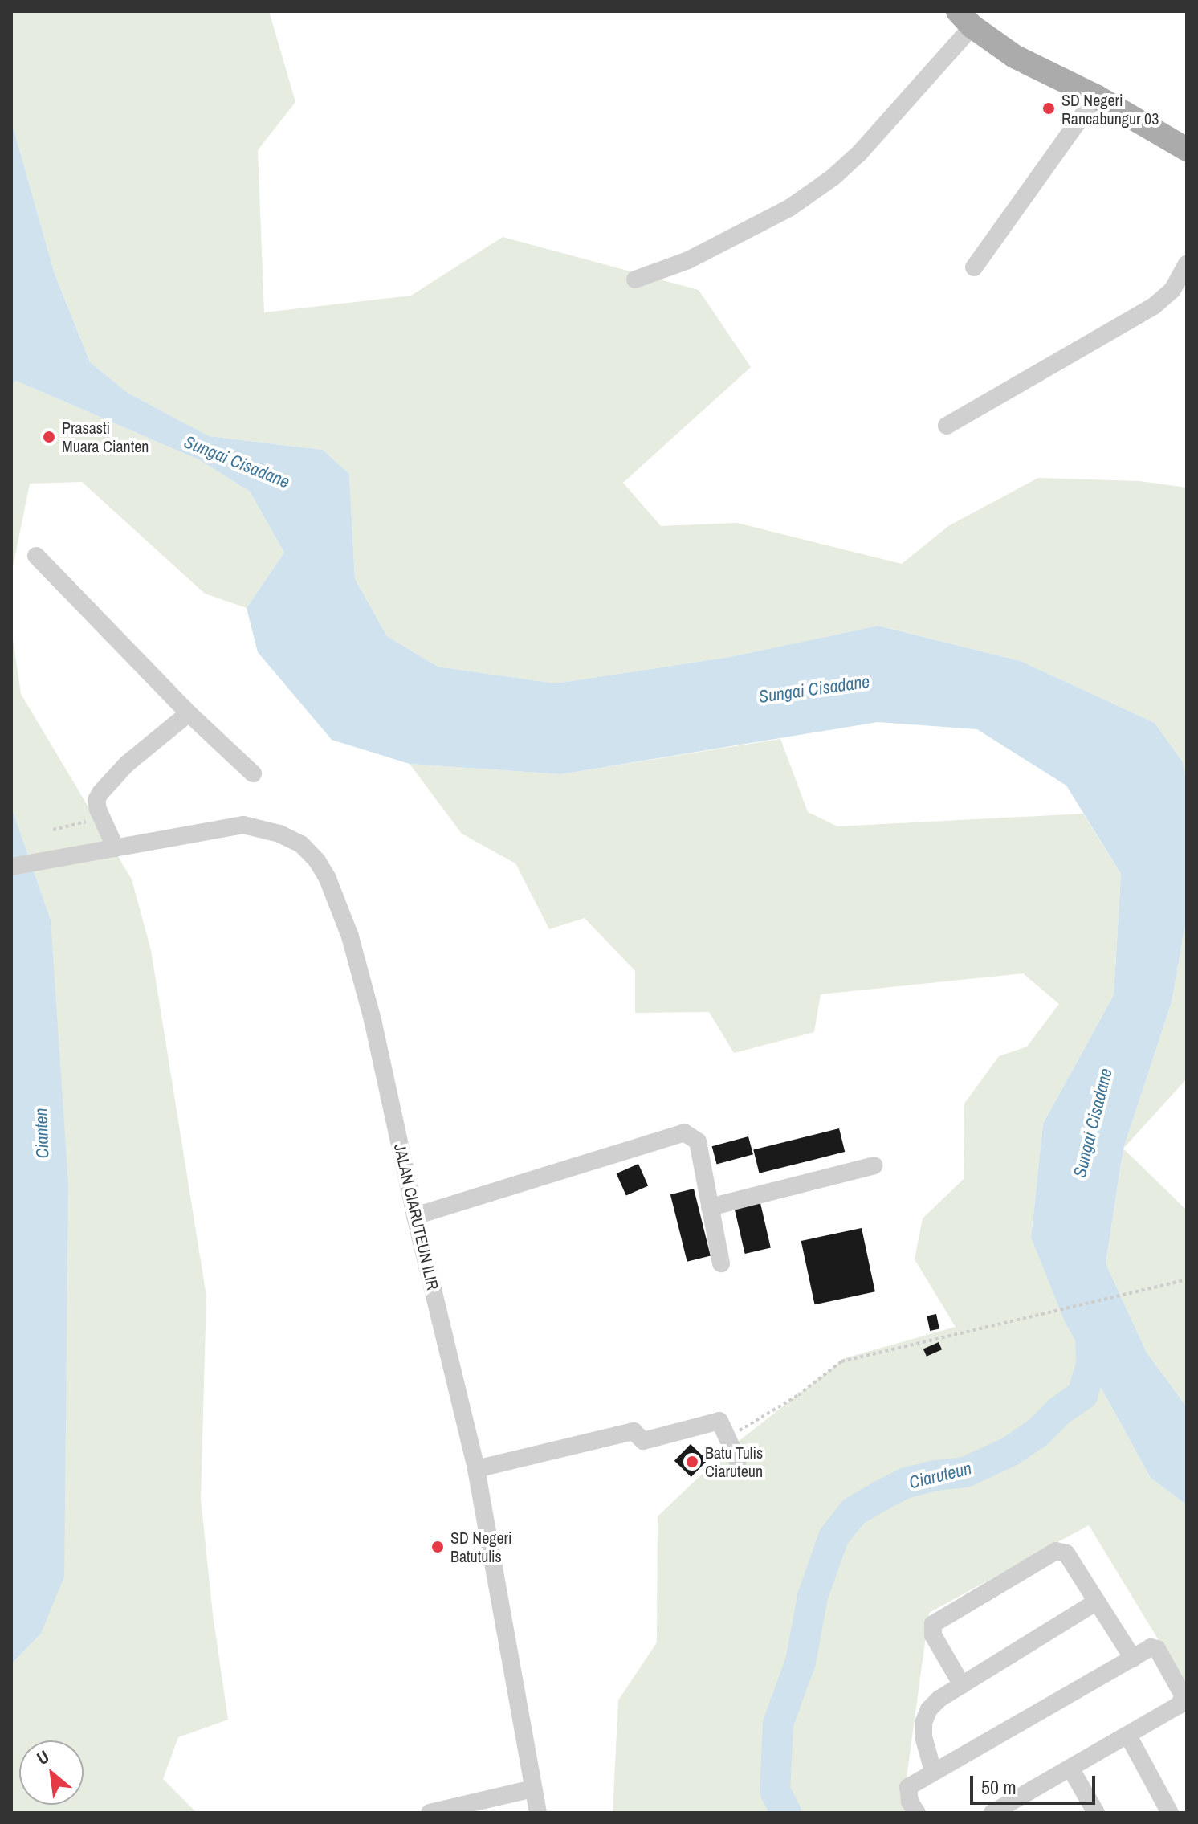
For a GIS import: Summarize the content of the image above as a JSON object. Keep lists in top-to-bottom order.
{
  "streets": {
    "street": ["JALAN CIARUTEUN ILIR"]
  },
  "water": ["Sungai Cisadane", "Cianten", "Ciaruteun"],
  "places": [
    "SD Negeri Rancabungur 03",
    "Prasasti Muara Cianten",
    "Batu Tulis Ciaruteun",
    "SD Negeri Batutulis"
  ],
  "scale_bar": "50 m",
  "north": "top left"
}
